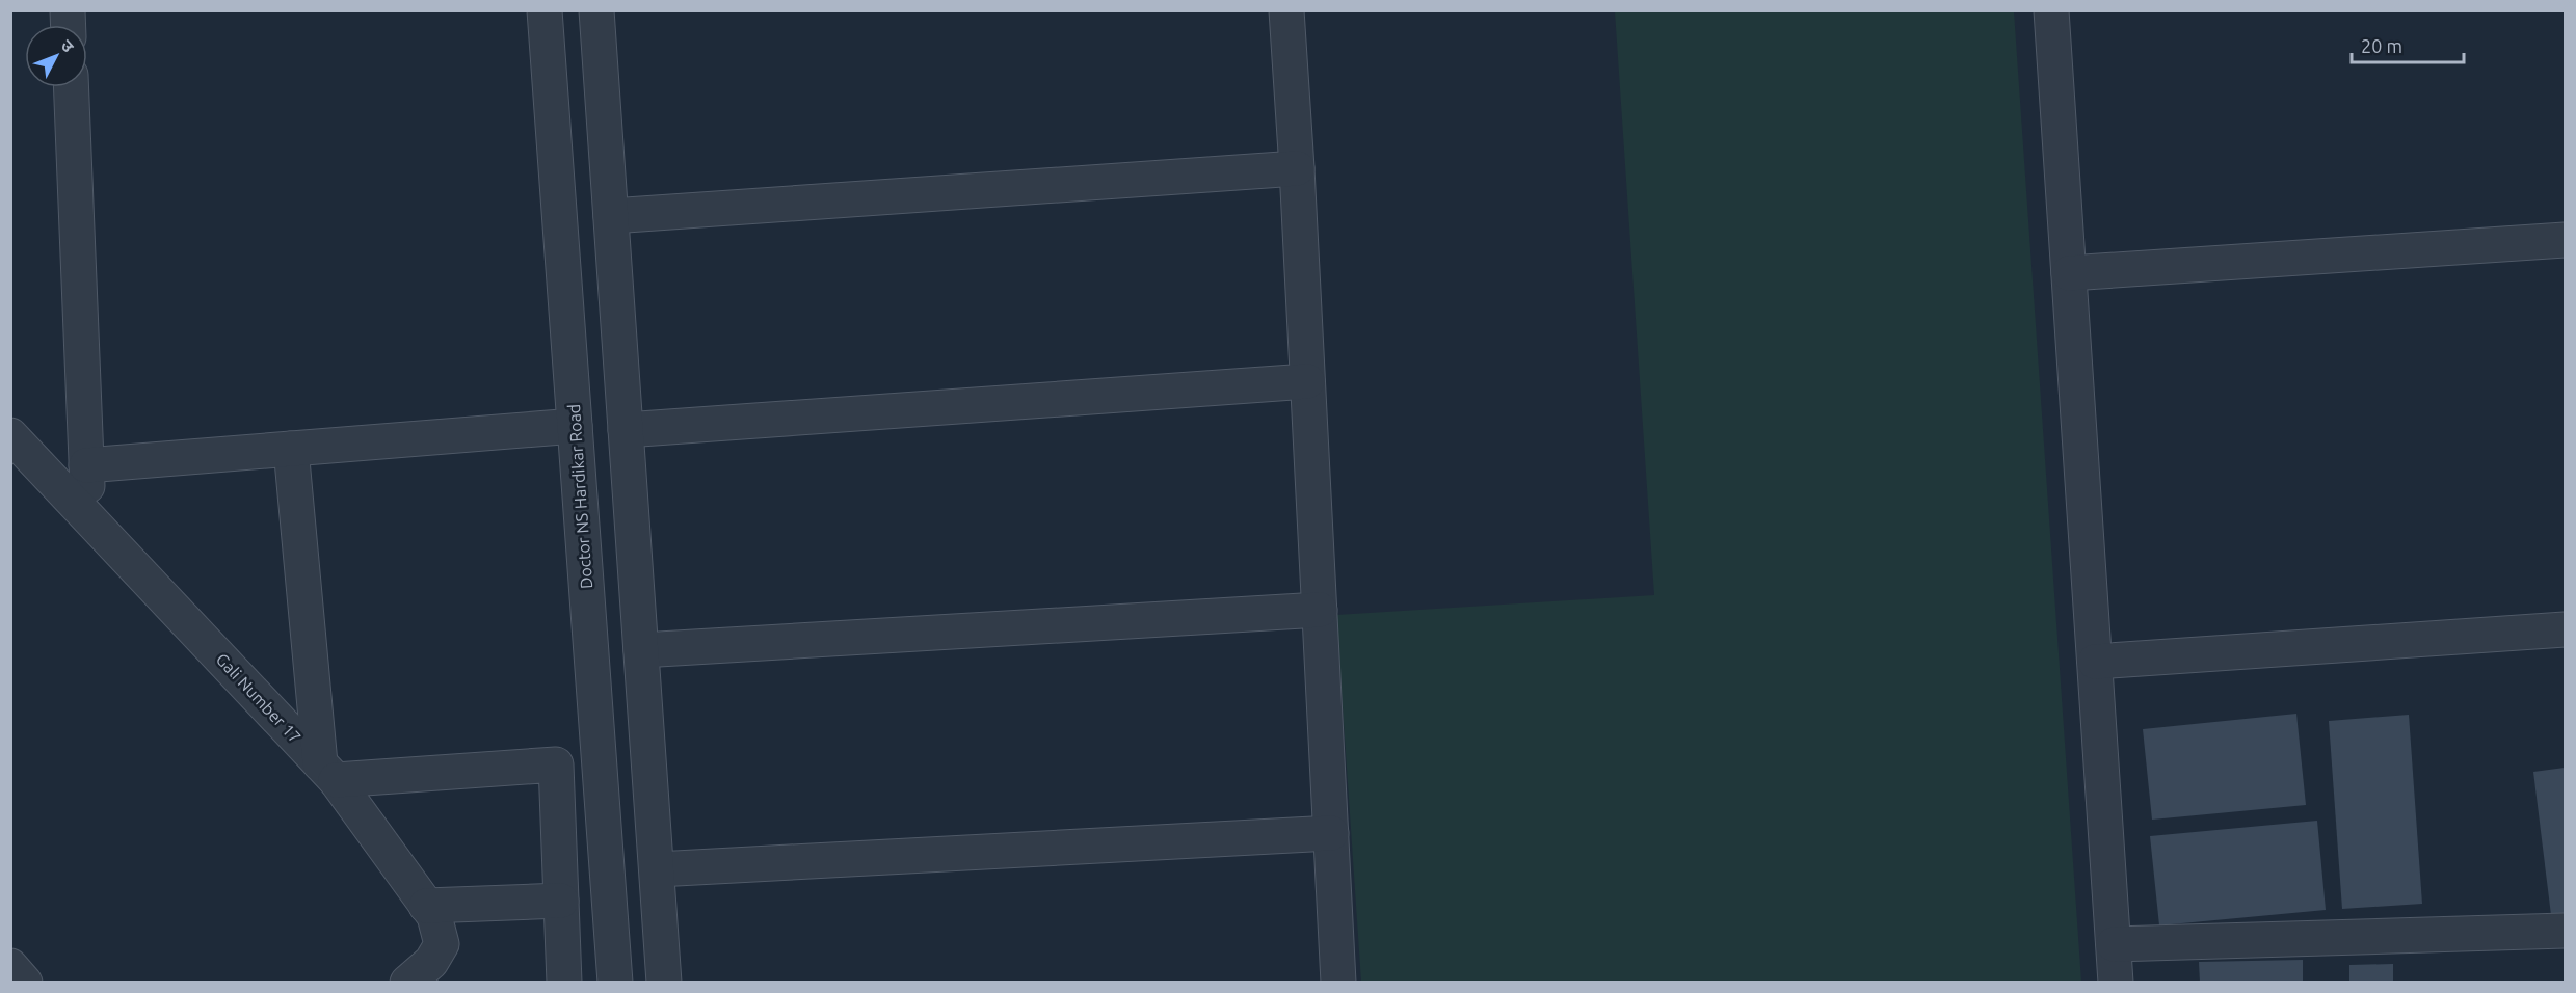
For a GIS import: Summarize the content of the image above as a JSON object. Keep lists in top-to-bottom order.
{
  "streets": {
    "street": ["Doctor NS Hardikar Road", "Gali Number 17"]
  },
  "scale_bar": "20 m",
  "north": "top right"
}
